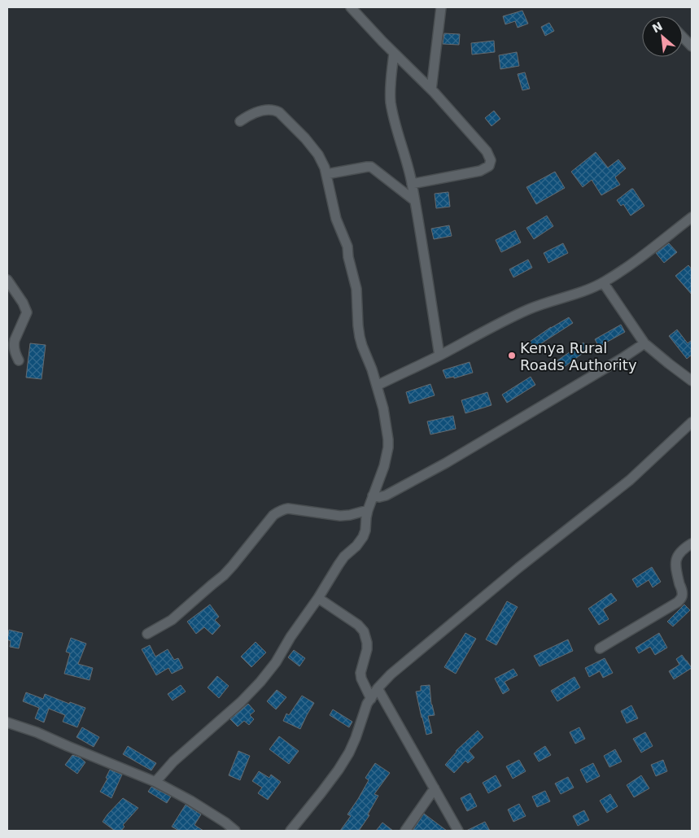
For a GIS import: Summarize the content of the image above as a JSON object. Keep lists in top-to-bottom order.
{
  "places": ["Kenya Rural Roads Authority"],
  "north": "top left"
}
